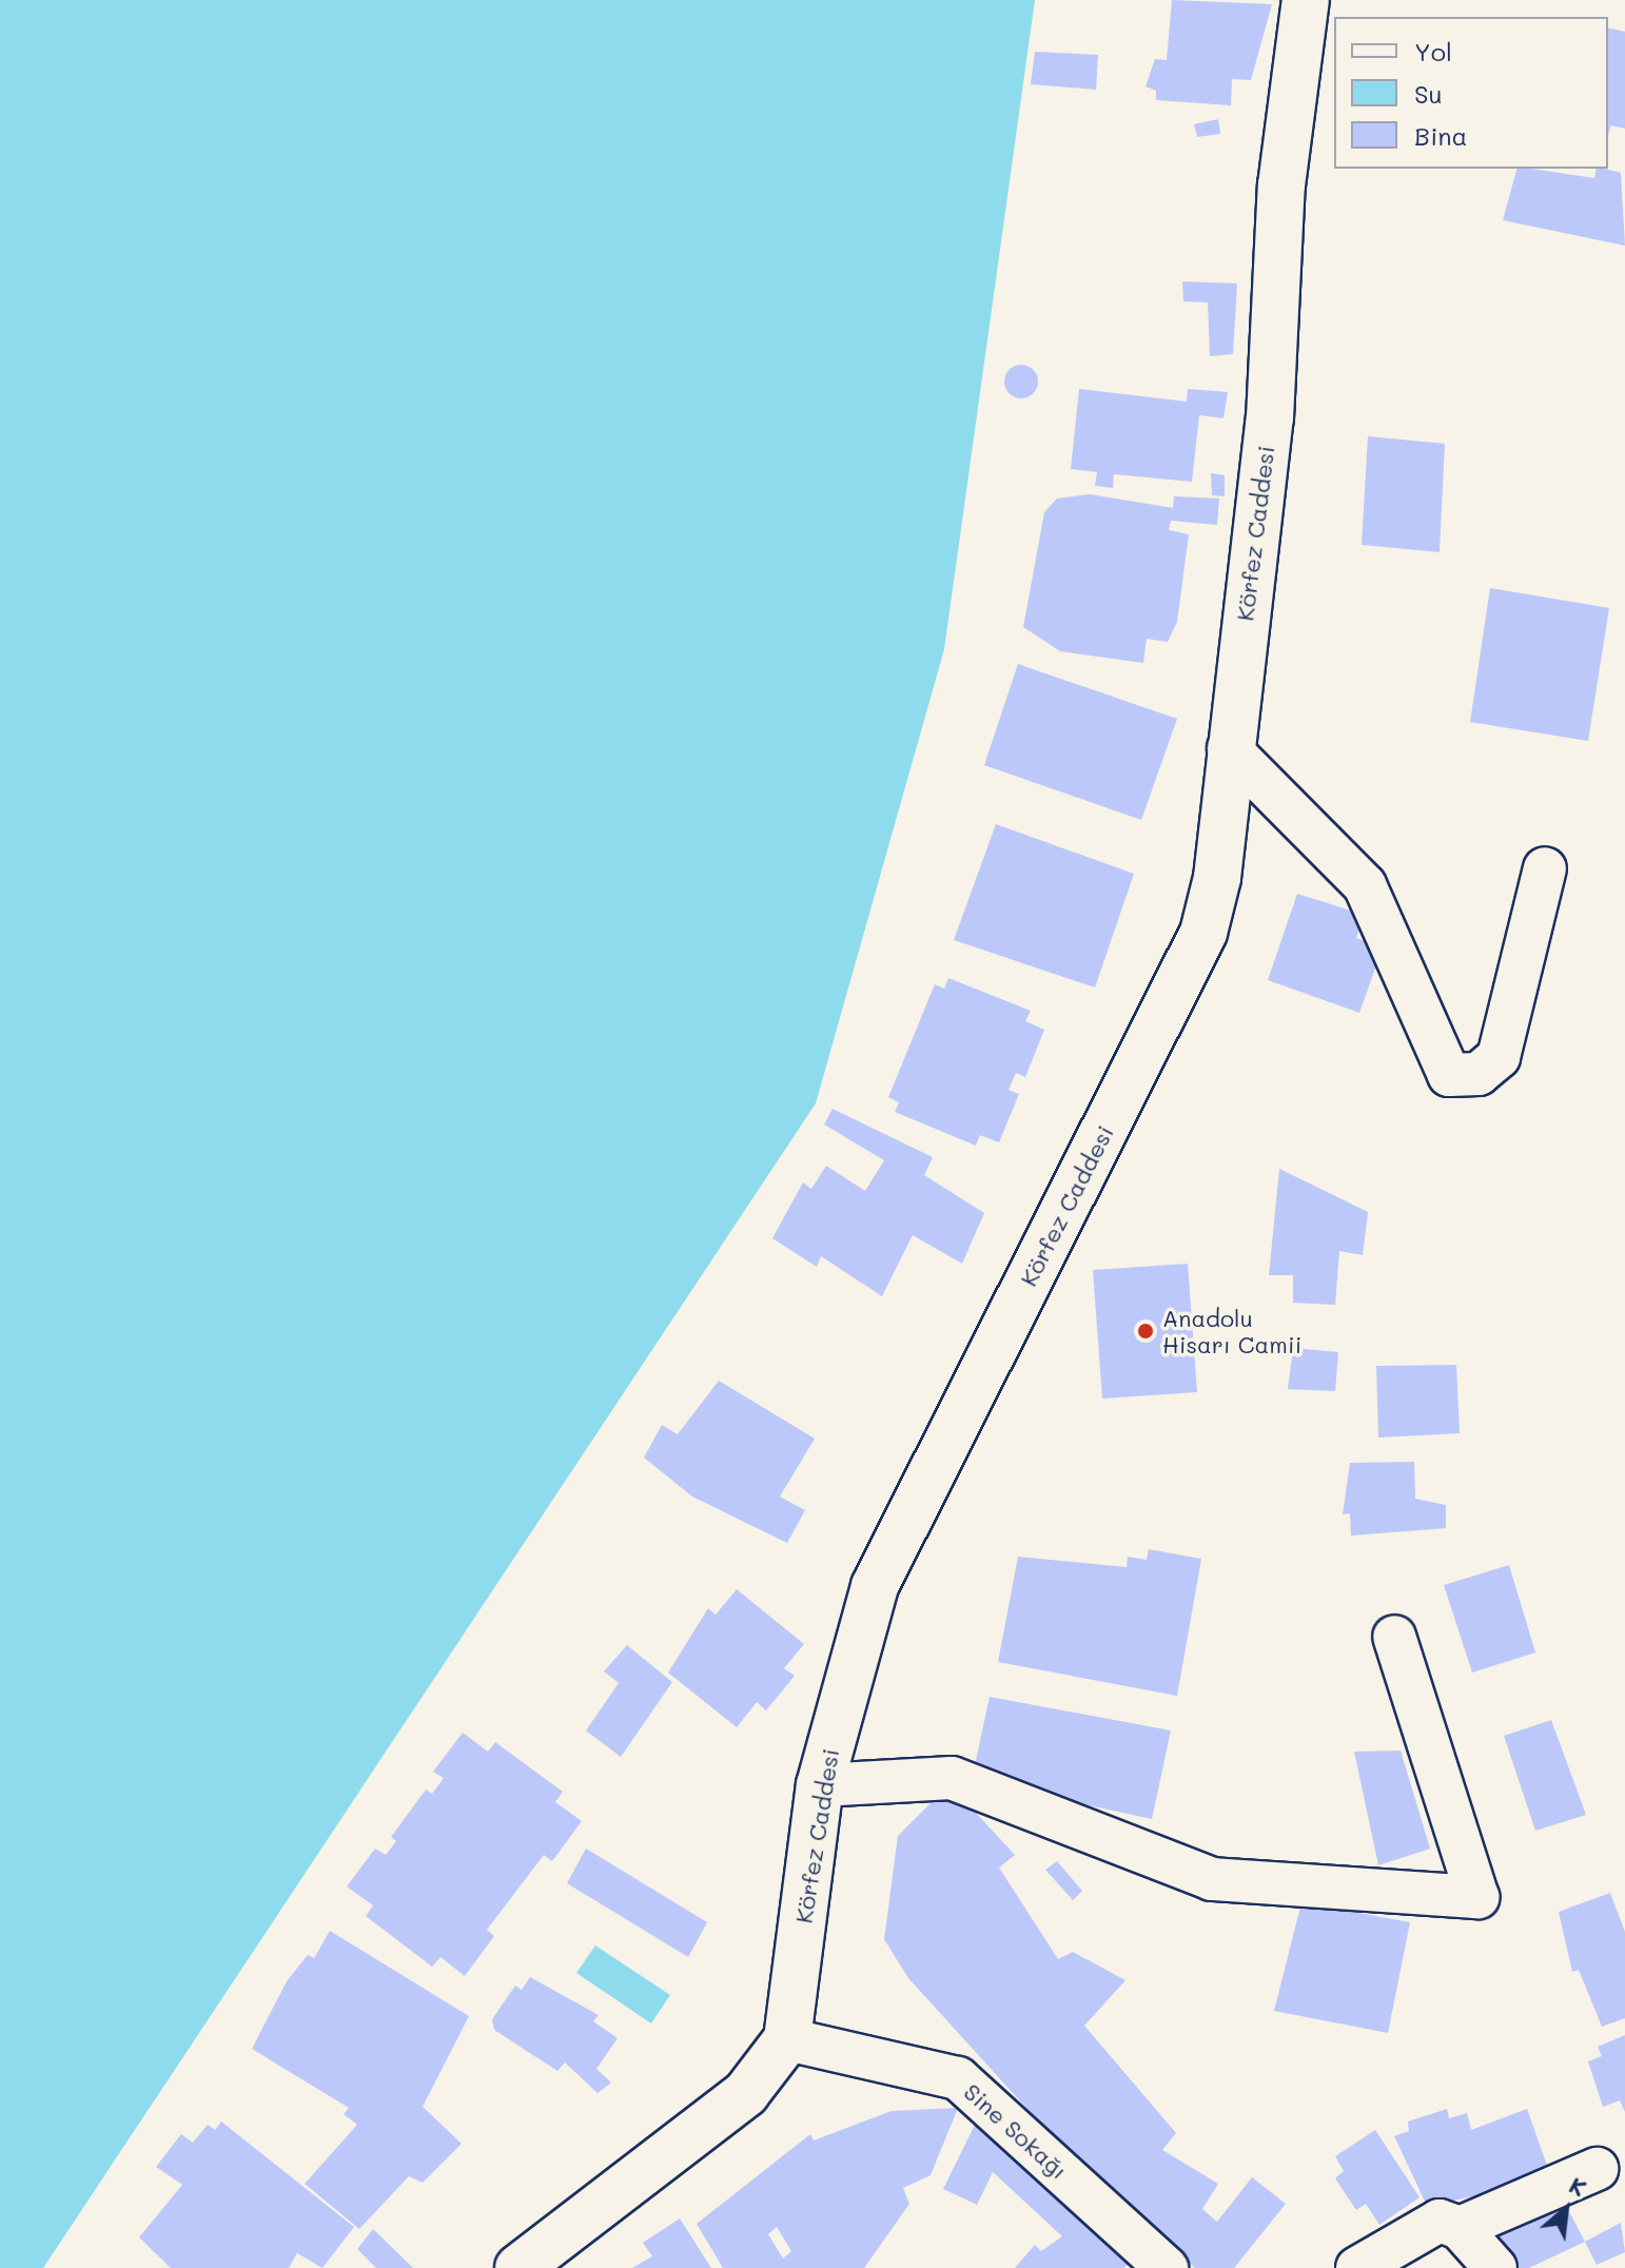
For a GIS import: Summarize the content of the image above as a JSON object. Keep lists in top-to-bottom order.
{
  "streets": {
    "main road": ["Körfez Caddesi"],
    "street": ["Sine Sokağı"]
  },
  "crossings": [
    ["Körfez Caddesi", "Sine Sokağı"]
  ],
  "places": ["Anadolu Hisarı Camii"],
  "legend": ["Yol", "Su", "Bina"],
  "north": "top right"
}
